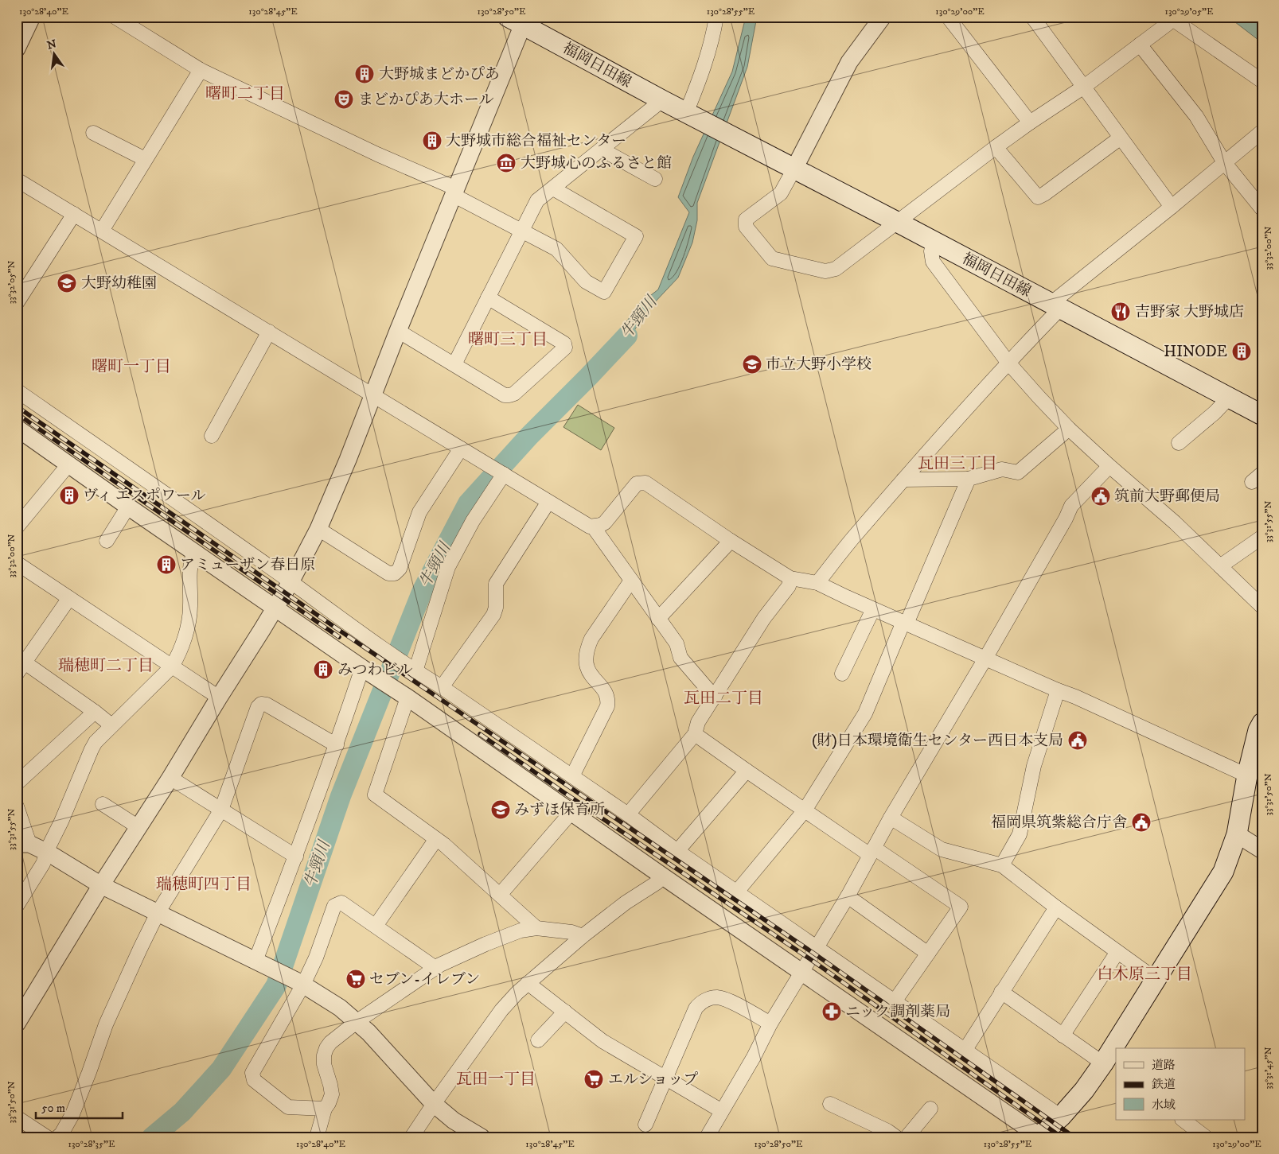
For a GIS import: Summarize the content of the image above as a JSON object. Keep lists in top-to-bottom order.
{
  "streets": {
    "main road": ["福岡日田線"]
  },
  "districts": [
    "曙町二丁目",
    "曙町三丁目",
    "曙町一丁目",
    "瓦田三丁目",
    "瑞穂町二丁目",
    "瓦田二丁目",
    "瑞穂町四丁目",
    "白木原三丁目",
    "瓦田一丁目"
  ],
  "water": ["牛頸川"],
  "places": {
    "building": [
      "大野城まどかぴあ",
      "大野城市総合福祉センター",
      "HINODE",
      "ヴィ エスポワール",
      "アミューザン春日原",
      "みつわビル"
    ],
    "theatre": ["まどかぴあ大ホール"],
    "museum": ["大野城心のふるさと館"],
    "school or university": ["大野幼稚園", "市立大野小学校", "みずほ保育所"],
    "restaurant": ["吉野家 大野城店"],
    "public building": ["筑前大野郵便局", "(財)日本環境衛生センター西日本支局", "福岡県筑紫総合庁舎"],
    "supermarket": ["セブン-イレブン", "エルショップ"],
    "pharmacy": ["ニック調剤薬局"]
  },
  "legend": ["道路", "鉄道", "水域"],
  "scale_bar": "50 m",
  "north": "top",
  "coordinates": [
    "130°28'40\"E",
    "130°28'45\"E",
    "130°28'50\"E",
    "130°28'55\"E",
    "130°29'00\"E",
    "130°29'05\"E",
    "33°32'00\"N",
    "33°32'05\"N",
    "33°31'55\"N",
    "33°31'50\"N",
    "33°31'45\"N",
    "130°28'35\"E"
  ]
}
